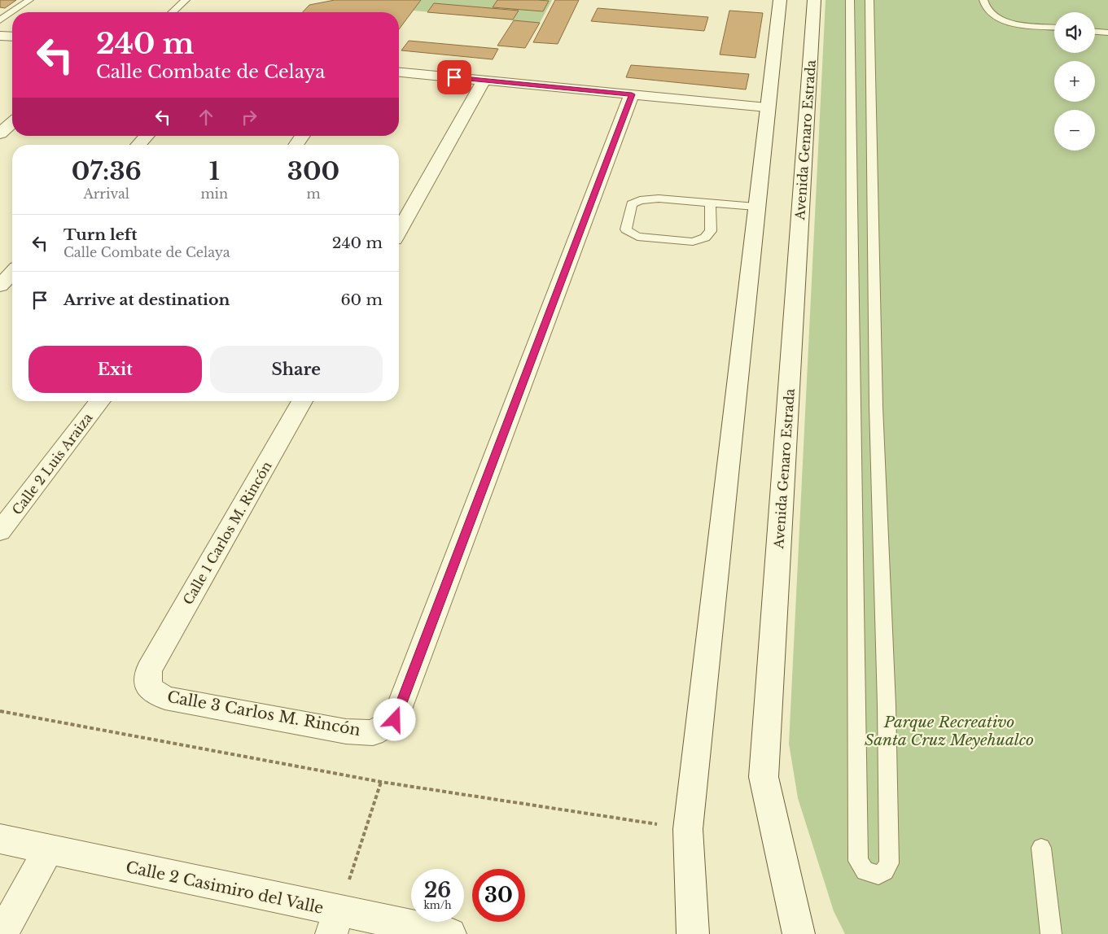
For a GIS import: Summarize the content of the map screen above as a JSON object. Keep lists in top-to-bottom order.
{
  "streets": {
    "street": [
      "Avenida Genaro Estrada",
      "Calle 2 Luis Araiza",
      "Calle 1 Carlos M. Rincón",
      "Calle 3 Carlos M. Rincón",
      "Calle 2 Casimiro del Valle"
    ]
  },
  "crossings": [
    ["Calle 1 Carlos M. Rincón", "Calle 3 Carlos M. Rincón"]
  ],
  "parks": ["Parque Recreativo Santa Cruz Meyehualco"],
  "page": {
    "map_buttons": ["+", "−"],
    "turn": ["240 m", "Calle Combate de Celaya"],
    "eta": [
      "07:36",
      "Arrival",
      "1",
      "min",
      "300",
      "m"
    ],
    "list": [
      {
        "name": "Turn left",
        "note": "Calle Combate de Celaya",
        "value": "240 m"
      },
      {
        "name": "Arrive at destination",
        "value": "60 m"
      }
    ],
    "buttons": ["Exit", "Share"],
    "speed": "26 km/h",
    "limit": "30"
  }
}
